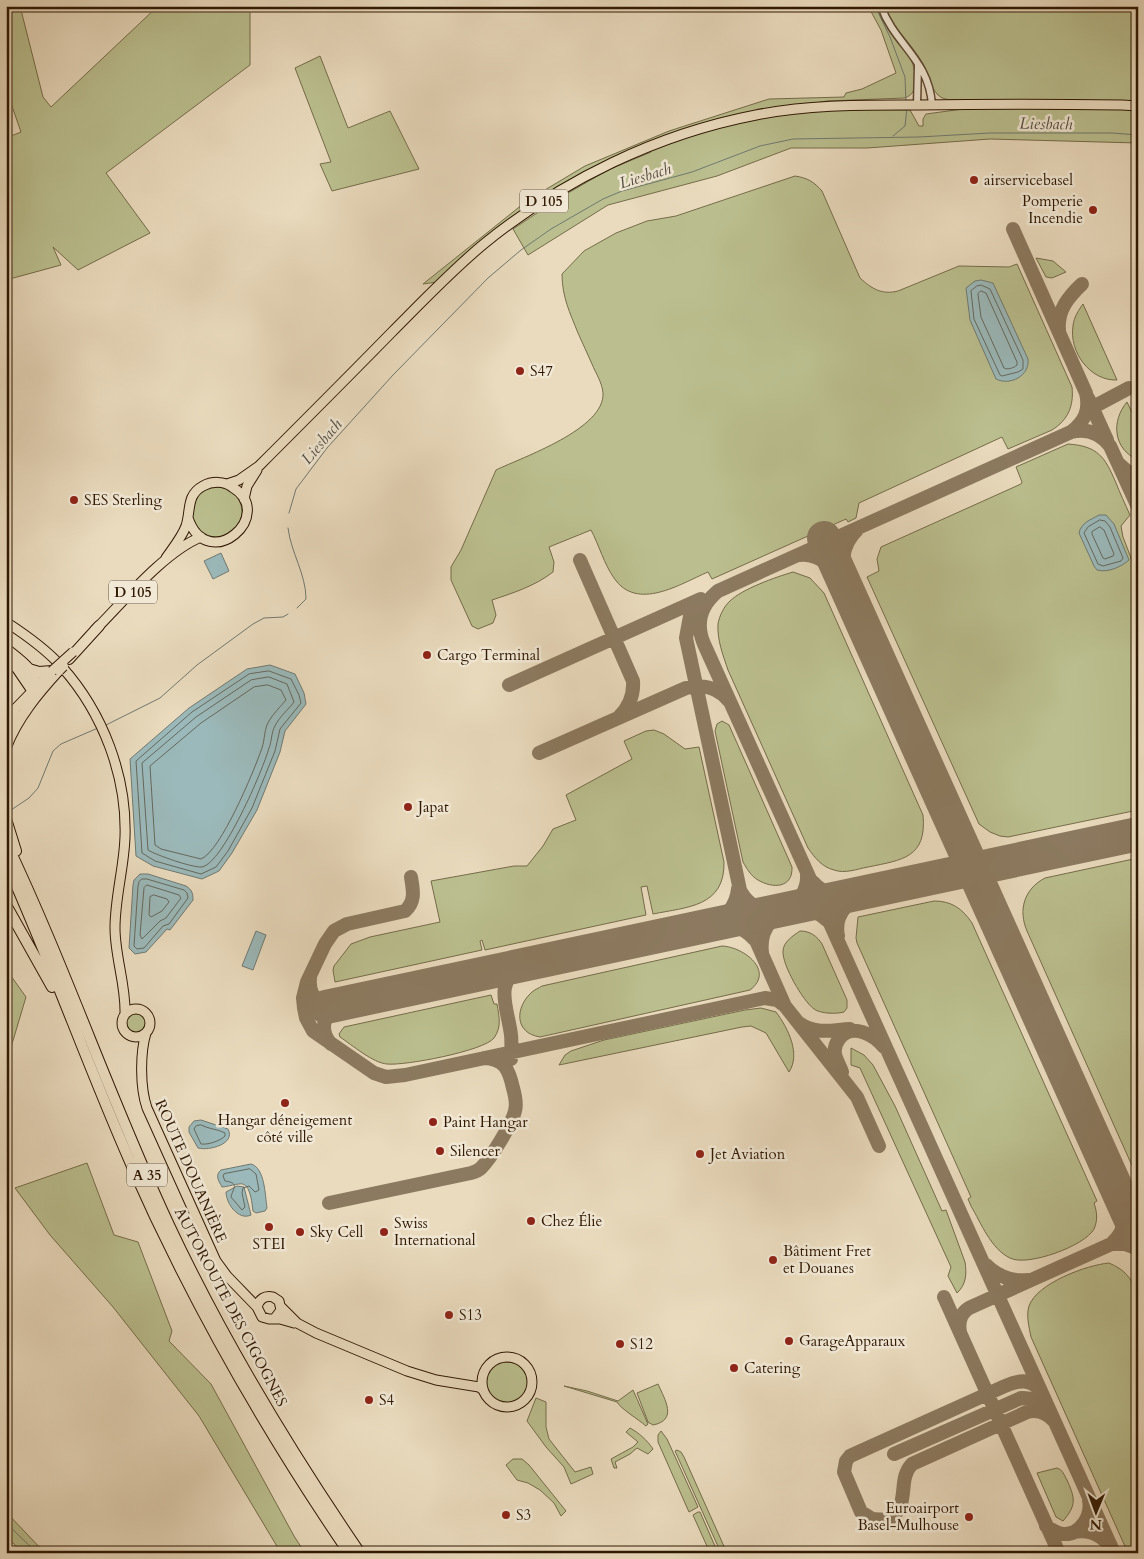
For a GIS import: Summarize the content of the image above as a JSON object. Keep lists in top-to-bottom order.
{
  "streets": {
    "highway": ["A 35", "AUTOROUTE DES CIGOGNES"],
    "main road": ["D 105", "ROUTE DOUANIÈRE"]
  },
  "water": ["Liesbach"],
  "places": [
    "airservicebasel",
    "Pomperie Incendie",
    "S47",
    "SES Sterling",
    "Cargo Terminal",
    "Japat",
    "Hangar déneigement côté ville",
    "Paint Hangar",
    "Silencer",
    "Jet Aviation",
    "Chez Élie",
    "STEI",
    "Sky Cell",
    "Swiss International",
    "Bâtiment Fret et Douanes",
    "S13",
    "GarageApparaux",
    "S12",
    "Catering",
    "S4",
    "S3",
    "Euroairport Basel-Mulhouse"
  ],
  "north": "bottom"
}
